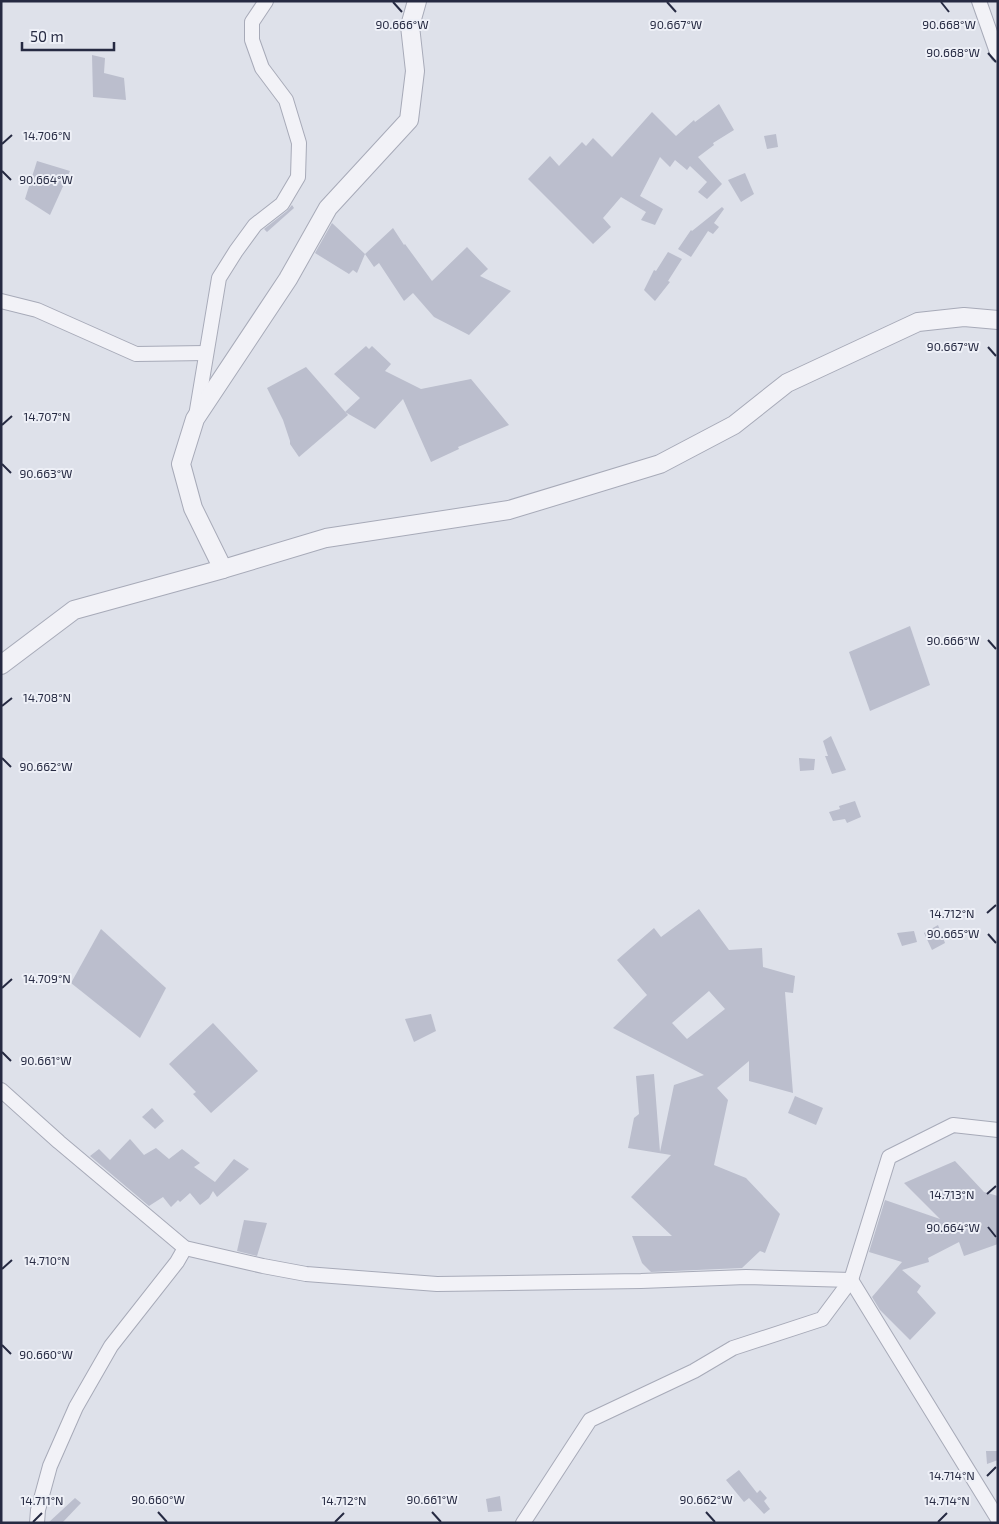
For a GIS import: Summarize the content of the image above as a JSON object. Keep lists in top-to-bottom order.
{
  "scale_bar": "50 m",
  "coordinates": [
    "90.666°W",
    "90.667°W",
    "90.668°W",
    "14.706°N",
    "90.664°W",
    "14.707°N",
    "90.663°W",
    "14.708°N",
    "90.662°W",
    "14.712°N",
    "90.665°W",
    "14.709°N",
    "90.661°W",
    "14.713°N",
    "14.710°N",
    "90.660°W",
    "14.714°N",
    "14.711°N"
  ]
}
